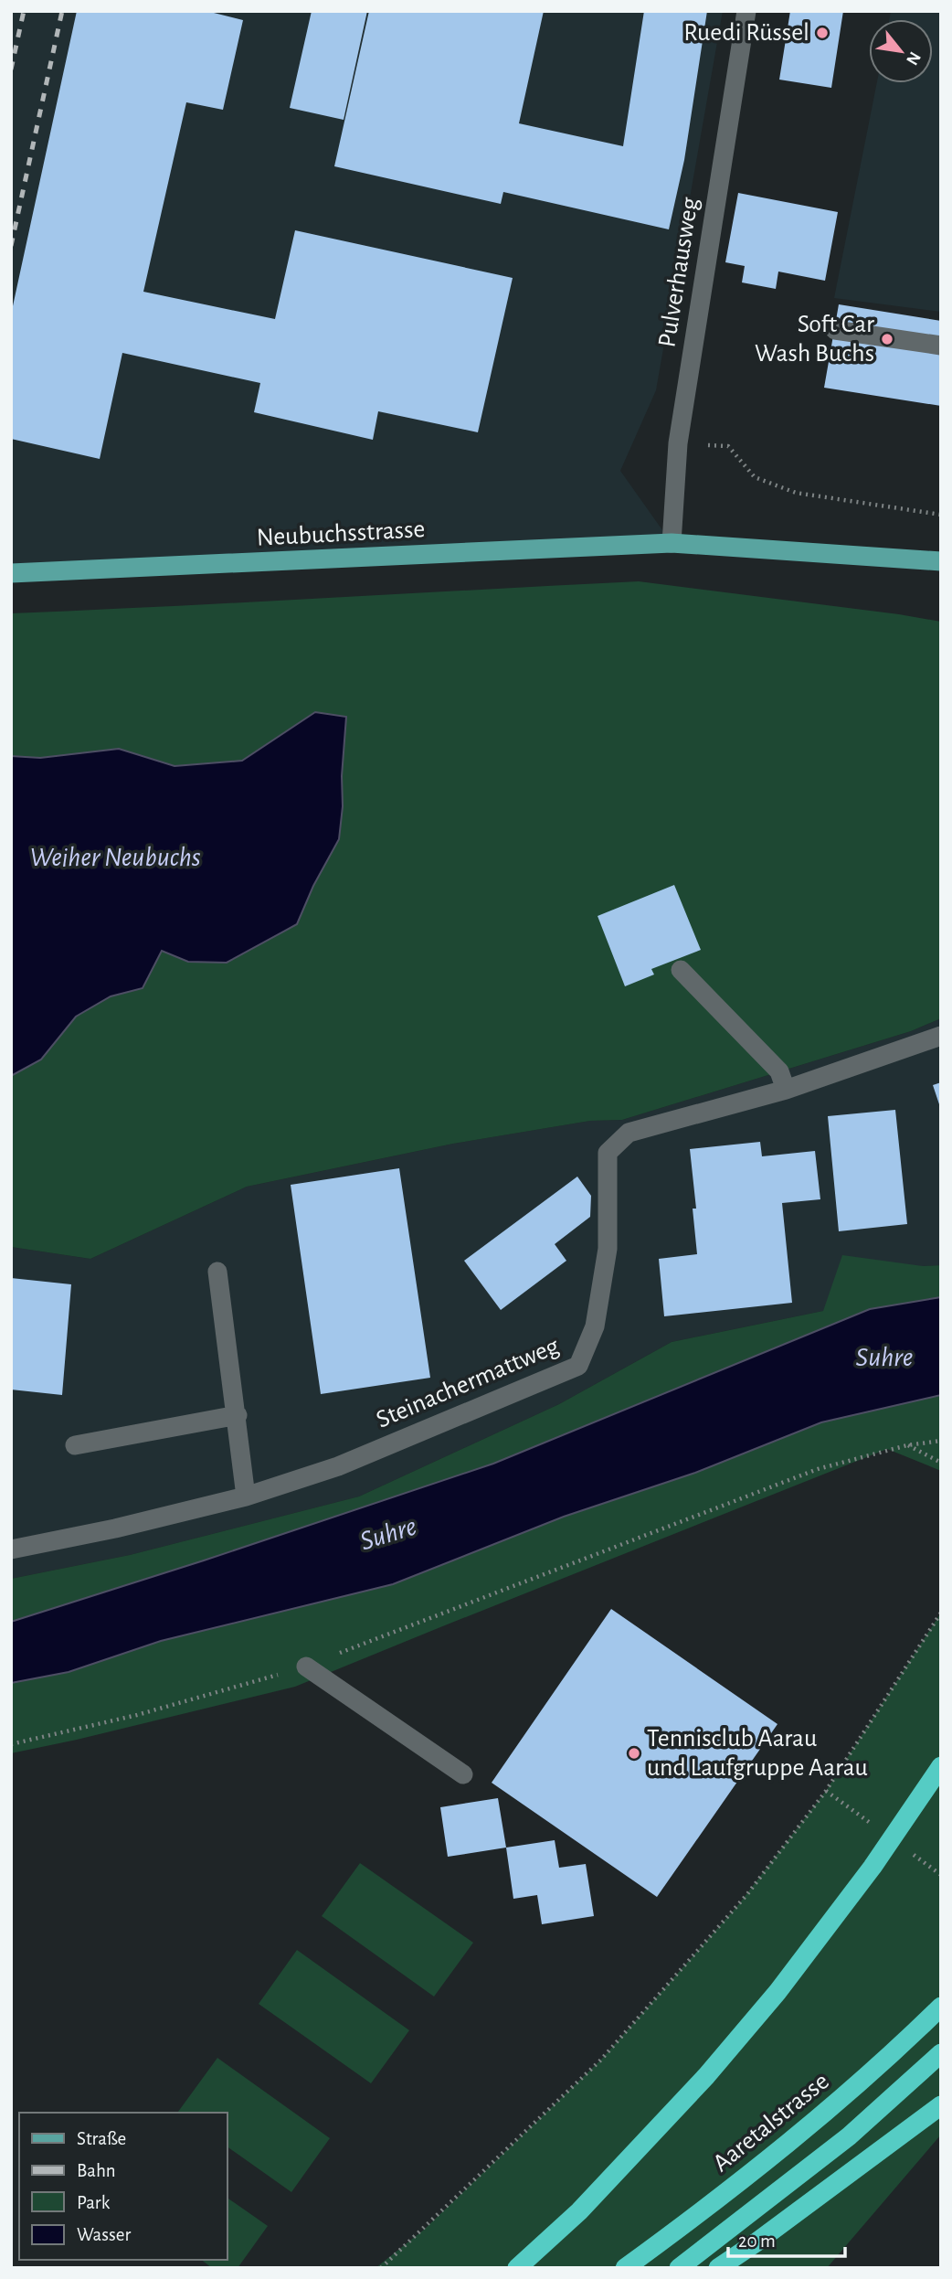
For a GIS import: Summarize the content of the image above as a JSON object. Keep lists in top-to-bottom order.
{
  "streets": {
    "highway": ["Aaretalstrasse"],
    "main road": ["Neubuchsstrasse"],
    "street": ["Pulverhausweg", "Steinachermattweg"]
  },
  "crossings": [
    ["Pulverhausweg", "Neubuchsstrasse"]
  ],
  "water": ["Weiher Neubuchs", "Suhre"],
  "places": ["Ruedi Rüssel", "Soft Car Wash Buchs", "Tennisclub Aarau und Laufgruppe Aarau"],
  "legend": [
    "Straße",
    "Bahn",
    "Park",
    "Wasser"
  ],
  "scale_bar": "20 m",
  "north": "bottom right"
}
